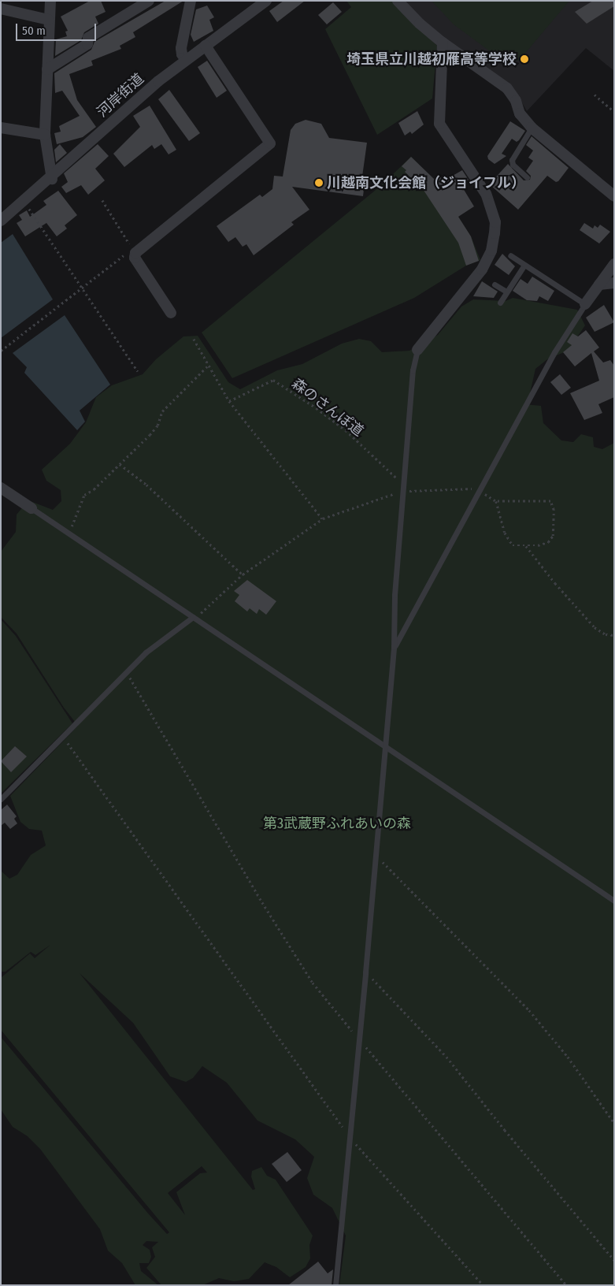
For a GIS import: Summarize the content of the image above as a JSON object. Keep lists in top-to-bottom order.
{
  "streets": {
    "street": ["河岸街道"],
    "path": ["森のさんぽ道"]
  },
  "parks": ["第3武蔵野ふれあいの森"],
  "places": ["埼玉県立川越初雁高等学校", "川越南文化会館（ジョイフル）"],
  "scale_bar": "50 m"
}
